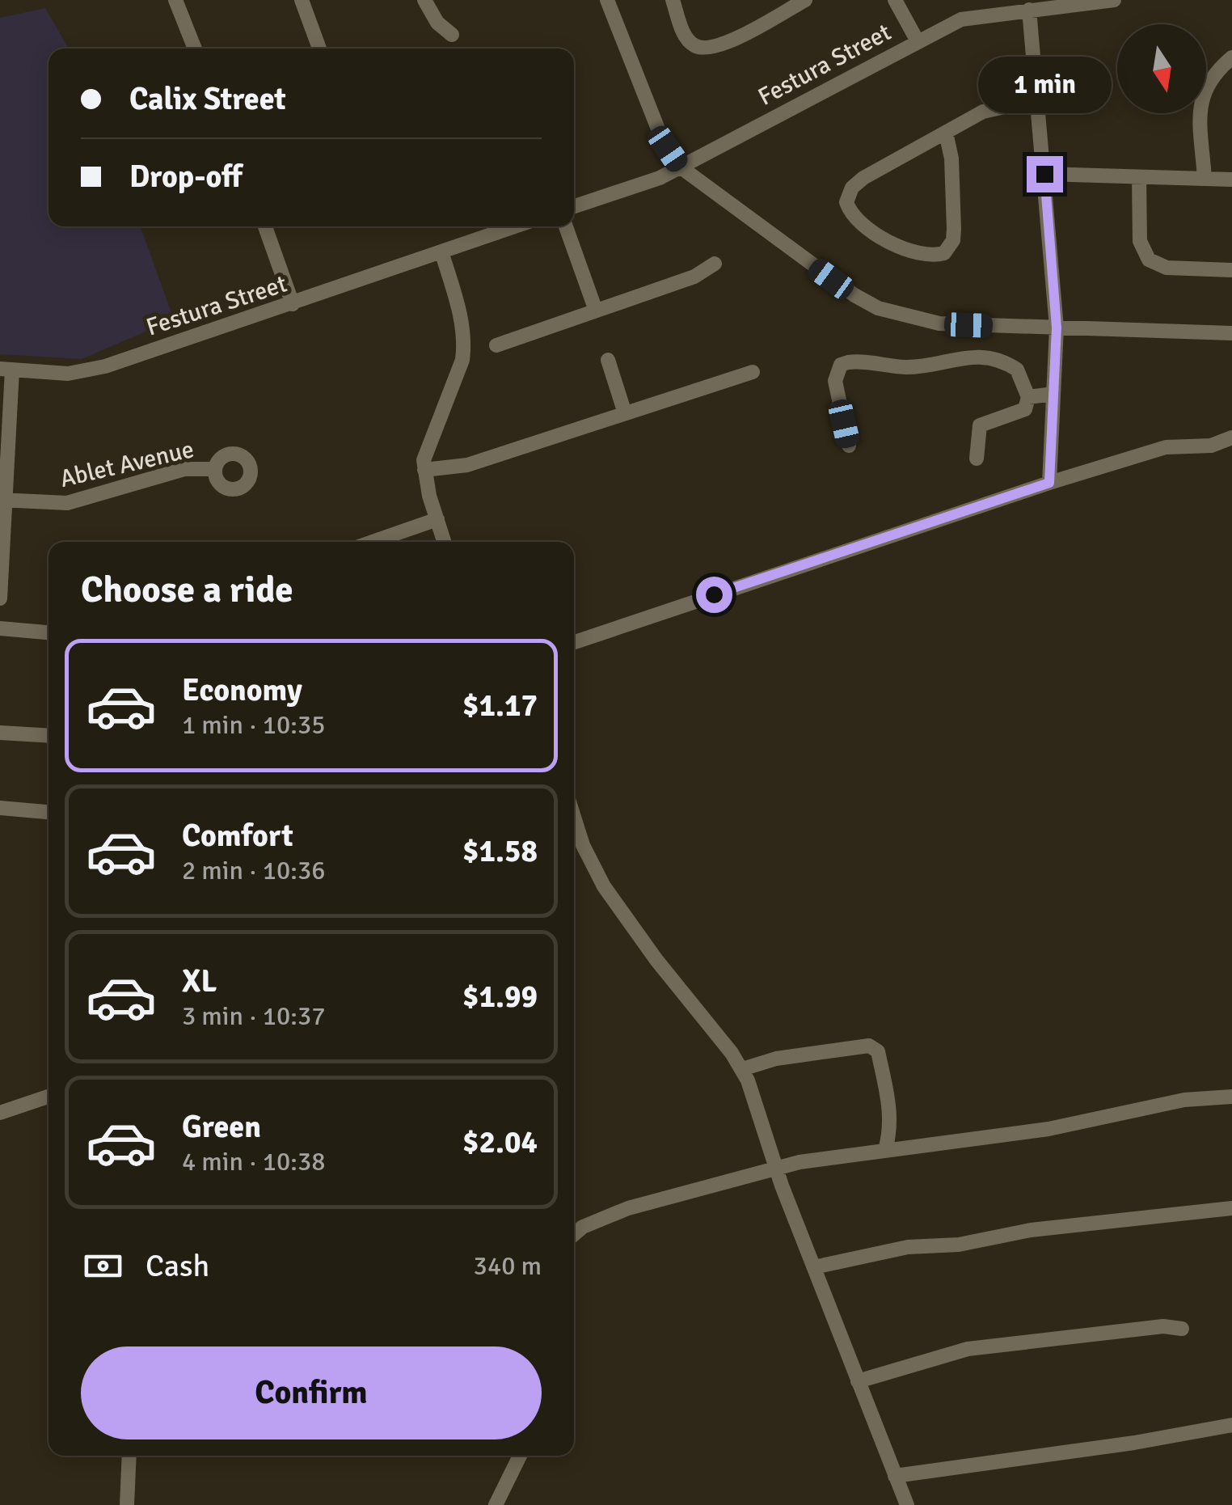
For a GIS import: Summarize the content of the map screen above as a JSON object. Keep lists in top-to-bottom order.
{
  "streets": {
    "street": ["Festura Street", "Ablet Avenue"]
  },
  "north": "bottom",
  "page": {
    "banner": ["Calix Street", "Drop-off"],
    "bubble": "1 min",
    "heading": "Choose a ride",
    "list": [
      {
        "name": "Economy",
        "note": "1 min · 10:35",
        "value": "$1.17"
      },
      {
        "name": "Comfort",
        "note": "2 min · 10:36",
        "value": "$1.58"
      },
      {
        "name": "XL",
        "note": "3 min · 10:37",
        "value": "$1.99"
      },
      {
        "name": "Green",
        "note": "4 min · 10:38",
        "value": "$2.04"
      }
    ],
    "pay": ["Cash", "340 m"],
    "buttons": "Confirm"
  }
}
